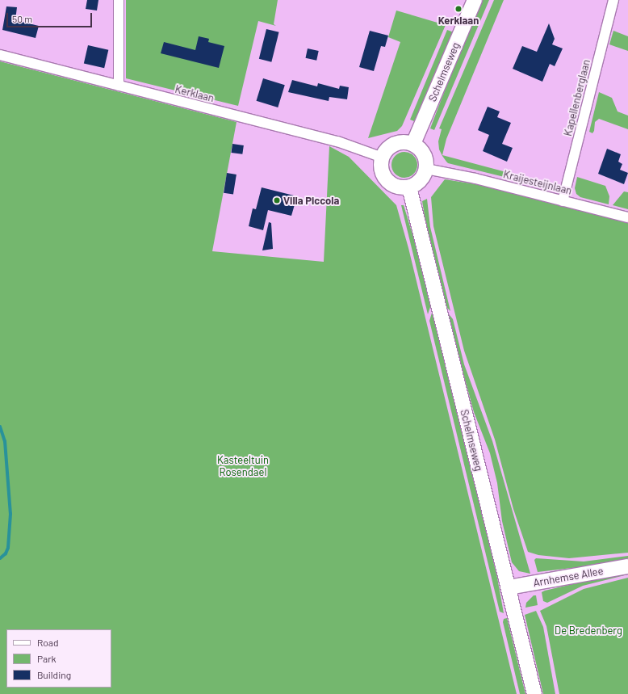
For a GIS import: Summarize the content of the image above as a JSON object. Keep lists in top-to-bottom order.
{
  "streets": {
    "main road": ["Schelmseweg", "Arnhemse Allee"],
    "street": ["Kerklaan", "Kapellenberglaan", "Kraijesteijnlaan"]
  },
  "crossings": [
    ["Schelmseweg", "Kerklaan"],
    ["Schelmseweg", "Kraijesteijnlaan"],
    ["Schelmseweg", "Arnhemse Allee"],
    ["Kerklaan", "Kraijesteijnlaan"],
    ["Kapellenberglaan", "Kraijesteijnlaan"]
  ],
  "parks": ["Kasteeltuin Rosendael", "De Bredenberg"],
  "places": ["Kerklaan", "Villa Piccola"],
  "legend": ["Road", "Park", "Building"],
  "scale_bar": "50 m"
}
